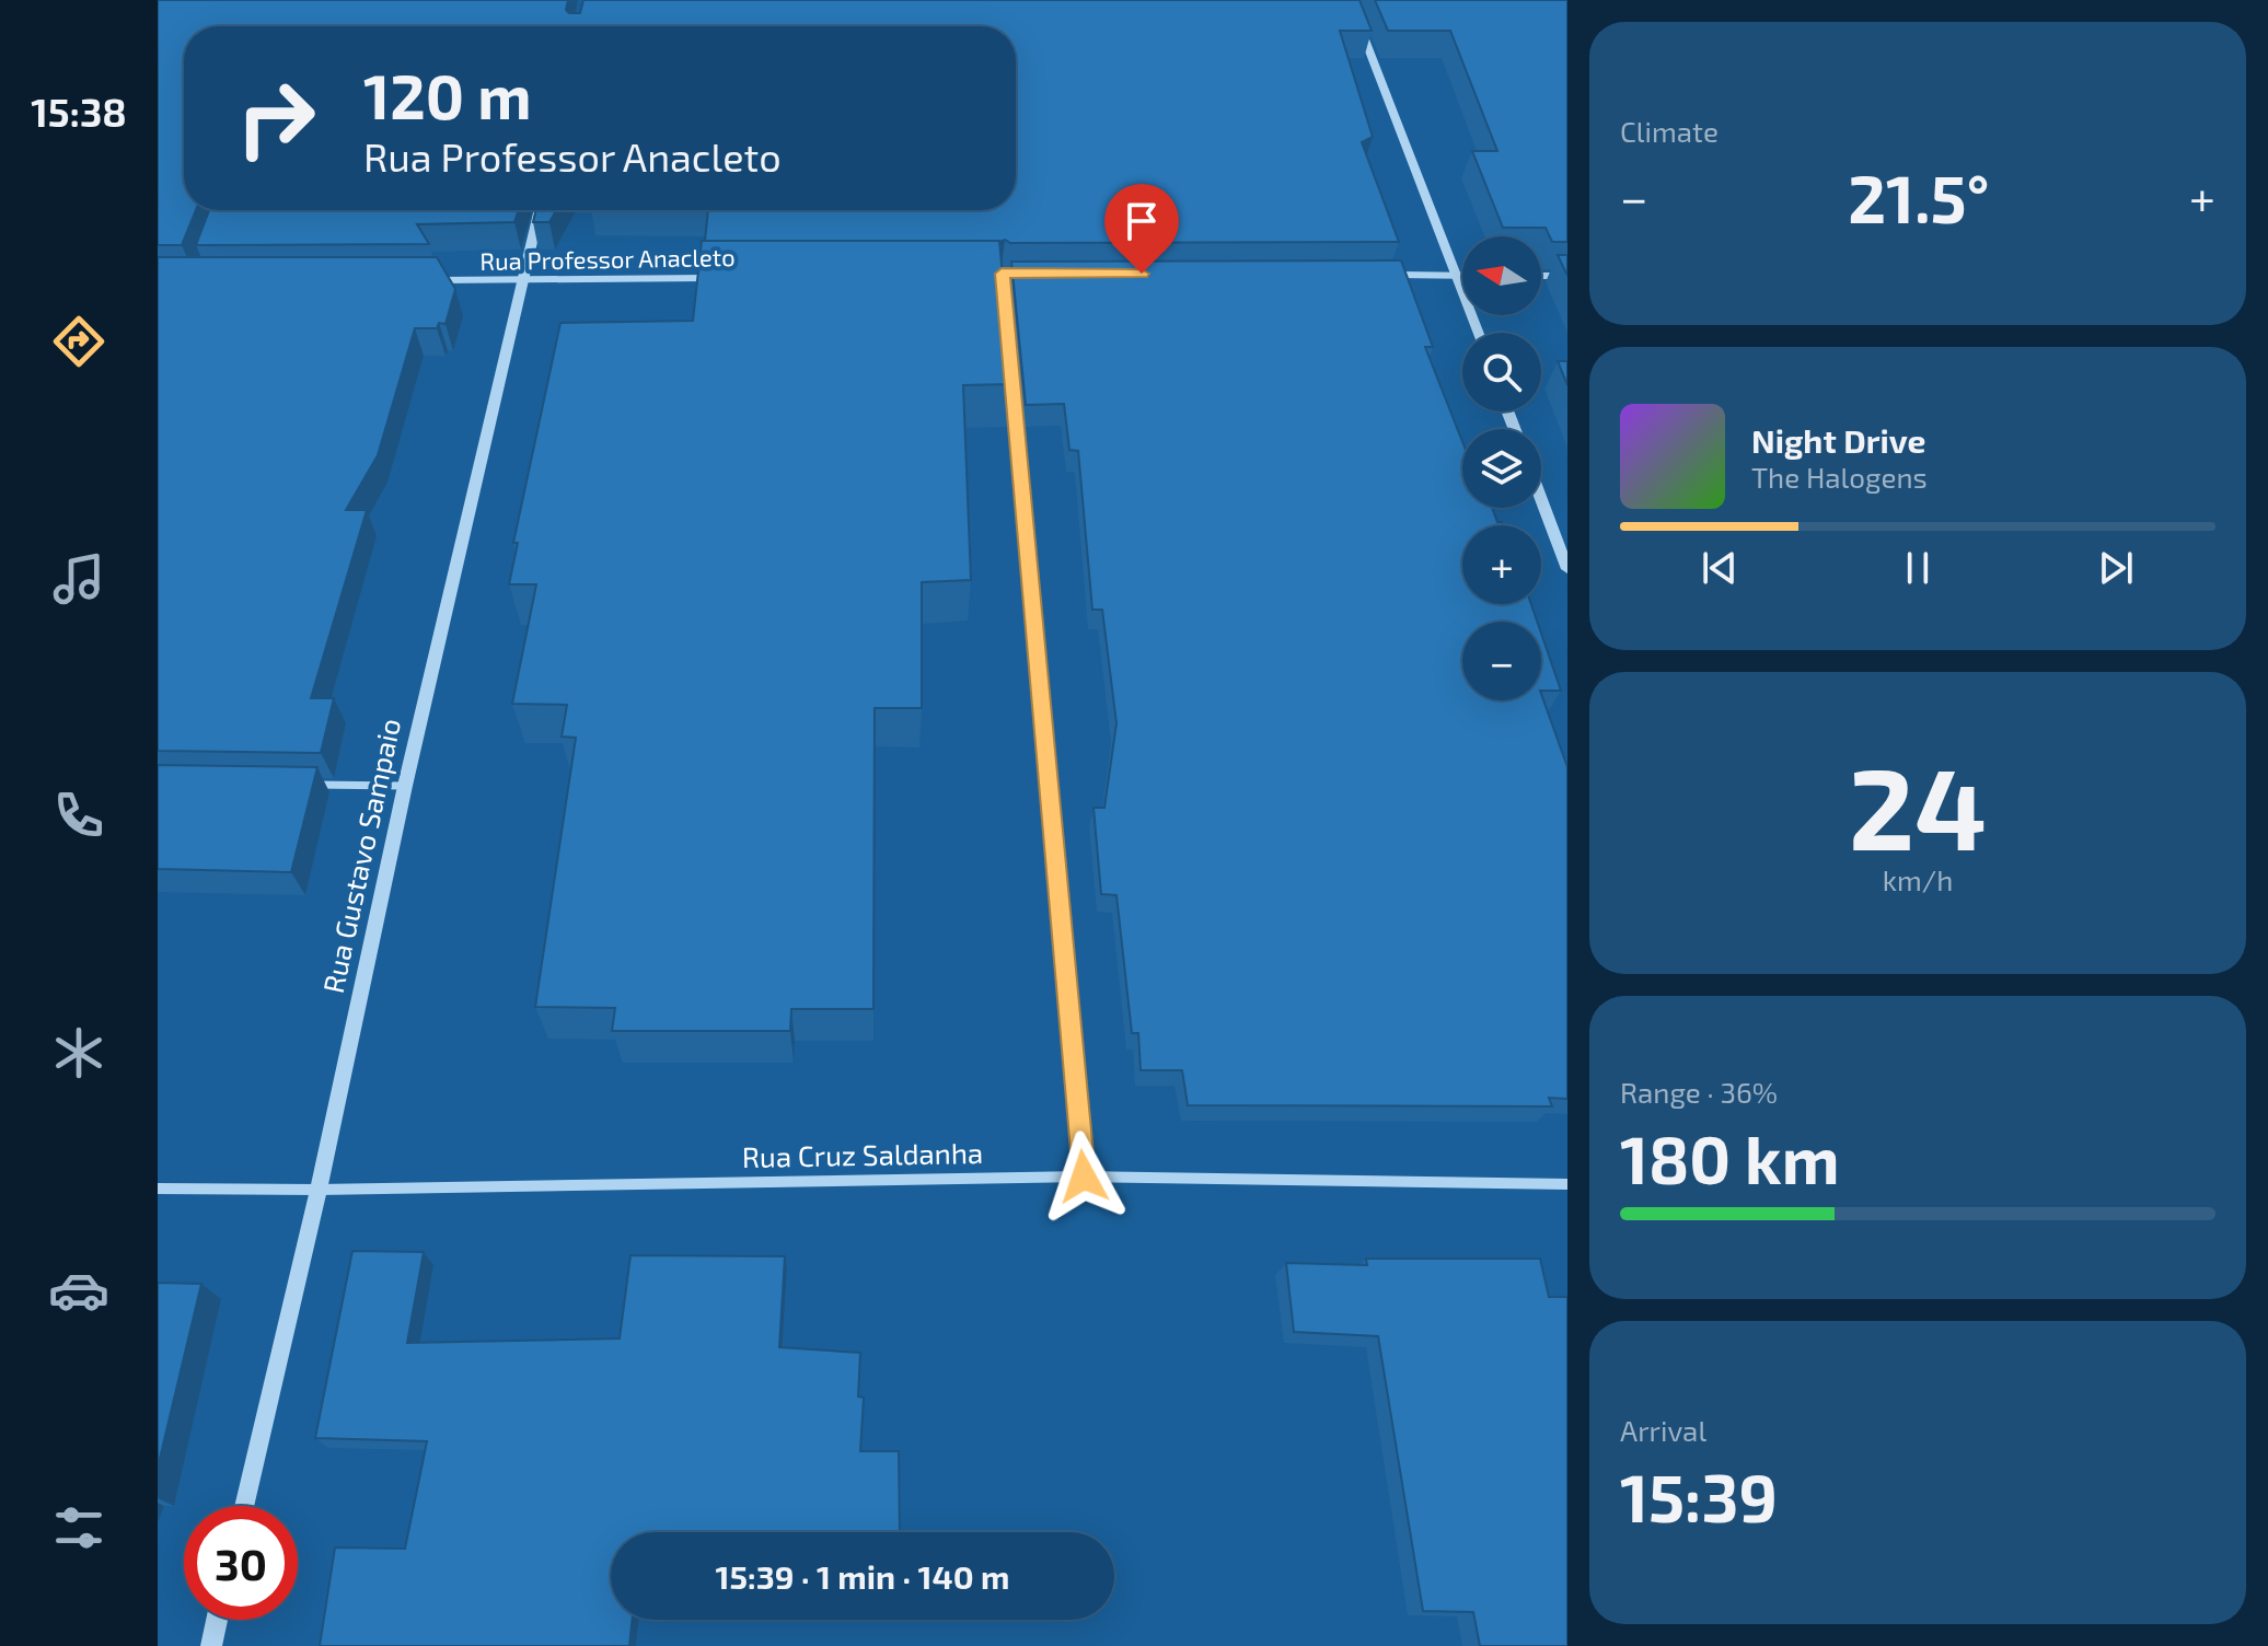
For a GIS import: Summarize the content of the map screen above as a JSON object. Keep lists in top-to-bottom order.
{
  "streets": {
    "street": ["Rua Professor Anacleto", "Rua Gustavo Sampaio", "Rua Cruz Saldanha"]
  },
  "crossings": [
    ["Rua Professor Anacleto", "Rua Gustavo Sampaio"],
    ["Rua Gustavo Sampaio", "Rua Cruz Saldanha"]
  ],
  "north": "left",
  "page": {
    "tabs": "15:38",
    "tile": [
      "Climate",
      ["24", "km/h"],
      ["Range · 36%", "180 km"],
      ["Arrival", "15:39"]
    ],
    "turn": ["120 m", "Rua Professor Anacleto"],
    "heat": ["−", "21.5°", "+"],
    "map_buttons": ["+", "−"],
    "song": ["Night Drive", "The Halogens"],
    "limit": "30",
    "trip": "15:39 · 1 min · 140 m"
  }
}
